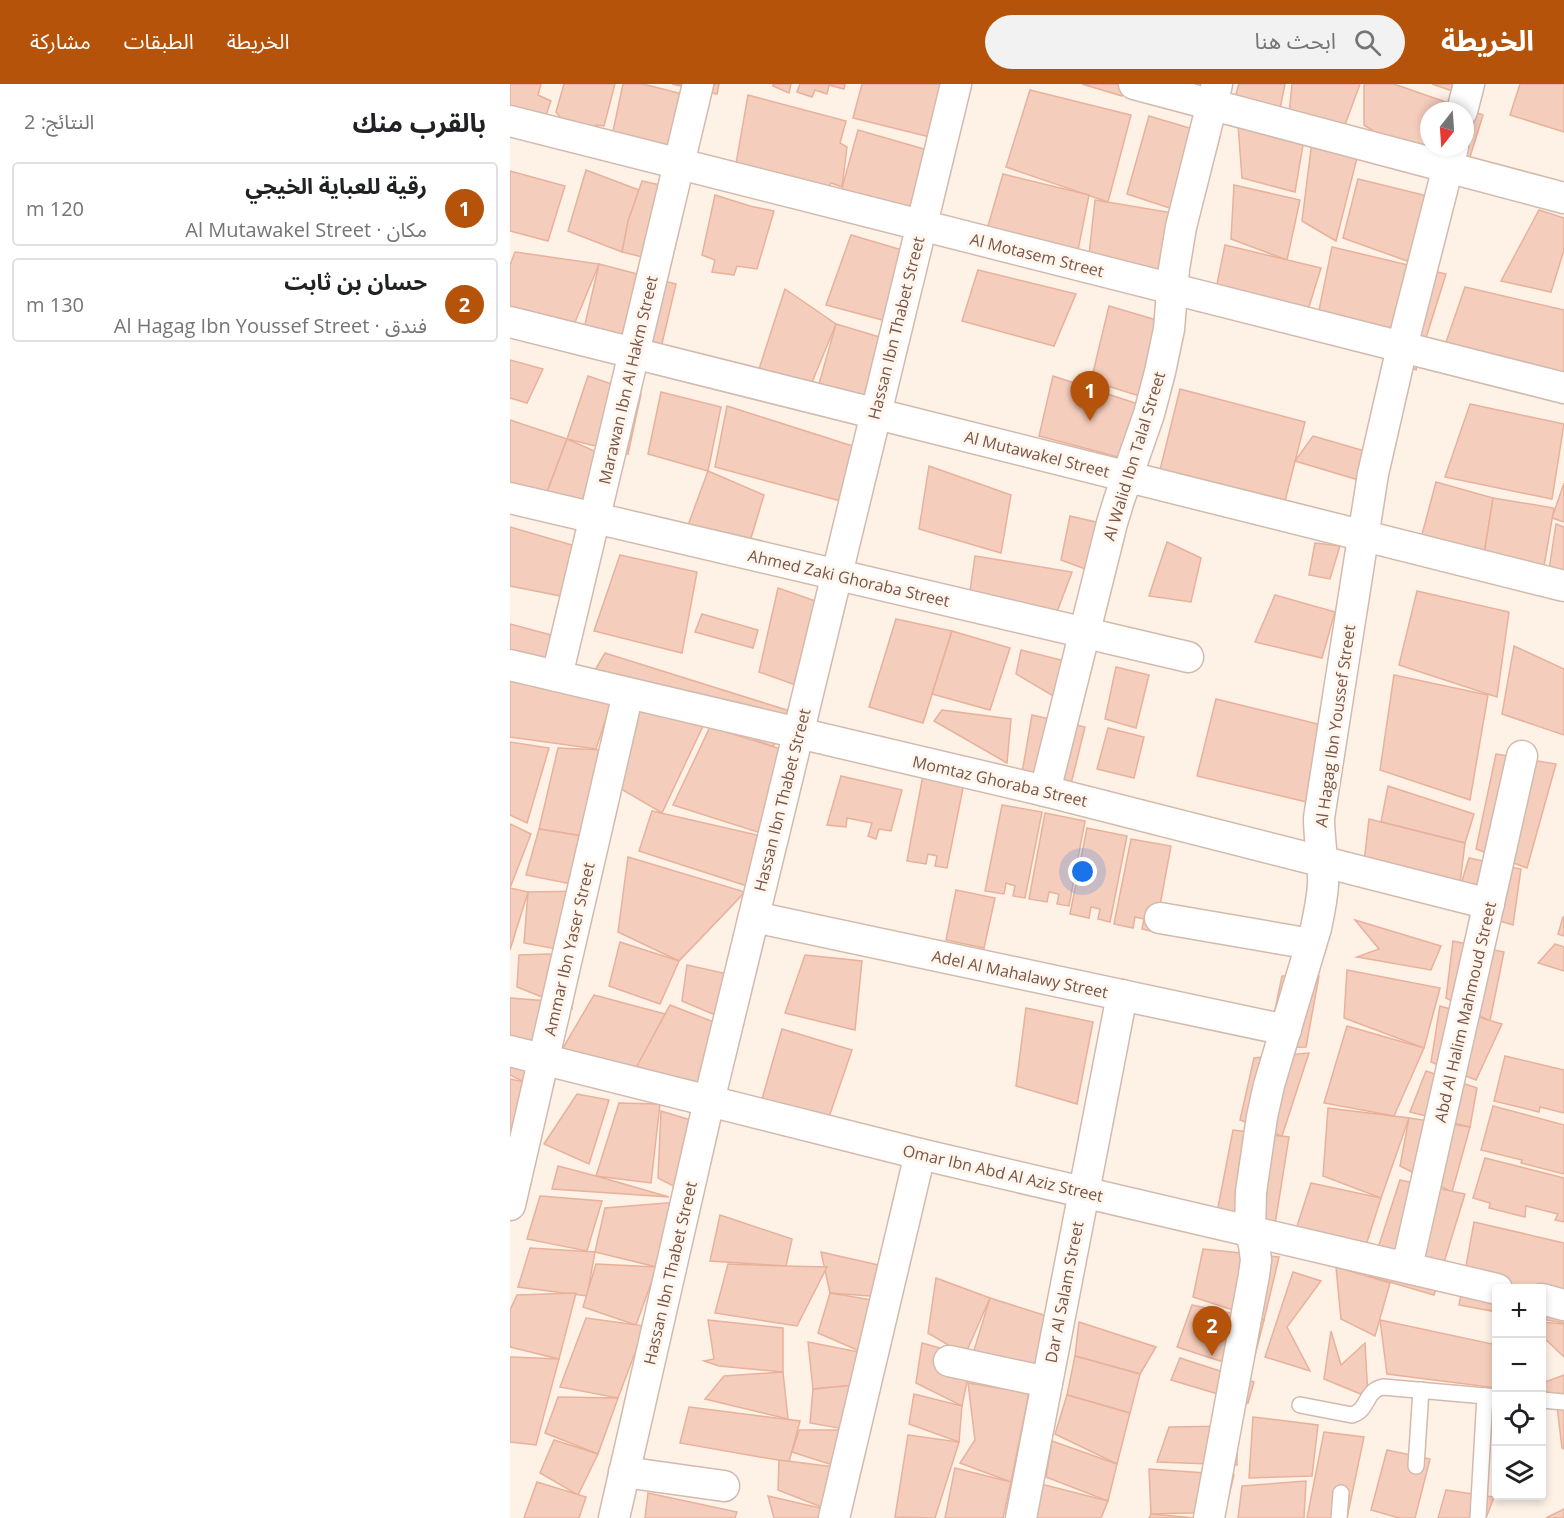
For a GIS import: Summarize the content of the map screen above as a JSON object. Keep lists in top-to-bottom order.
{
  "streets": {
    "street": [
      "Al Motasem Street",
      "Hassan Ibn Thabet Street",
      "Marawan Ibn Al Hakm Street",
      "Al Mutawakel Street",
      "Al Walid Ibn Talal Street",
      "Ahmed Zaki Ghoraba Street",
      "Al Hagag Ibn Youssef Street",
      "Momtaz Ghoraba Street",
      "Ammar Ibn Yaser Street",
      "Adel Al Mahalawy Street",
      "Abd Al Halim Mahmoud Street",
      "Omar Ibn Abd Al Aziz Street",
      "Dar Al Salam Street"
    ]
  },
  "crossings": [
    ["Al Motasem Street", "Hassan Ibn Thabet Street"],
    ["Al Motasem Street", "Marawan Ibn Al Hakm Street"],
    ["Al Motasem Street", "Al Walid Ibn Talal Street"],
    ["Al Motasem Street", "Al Hagag Ibn Youssef Street"],
    ["Hassan Ibn Thabet Street", "Al Mutawakel Street"],
    ["Hassan Ibn Thabet Street", "Ahmed Zaki Ghoraba Street"],
    ["Hassan Ibn Thabet Street", "Momtaz Ghoraba Street"],
    ["Hassan Ibn Thabet Street", "Adel Al Mahalawy Street"],
    ["Hassan Ibn Thabet Street", "Omar Ibn Abd Al Aziz Street"],
    ["Marawan Ibn Al Hakm Street", "Al Mutawakel Street"],
    ["Marawan Ibn Al Hakm Street", "Ahmed Zaki Ghoraba Street"],
    ["Marawan Ibn Al Hakm Street", "Momtaz Ghoraba Street"],
    ["Al Mutawakel Street", "Al Walid Ibn Talal Street"],
    ["Al Mutawakel Street", "Al Hagag Ibn Youssef Street"],
    ["Al Walid Ibn Talal Street", "Ahmed Zaki Ghoraba Street"],
    ["Al Walid Ibn Talal Street", "Momtaz Ghoraba Street"],
    ["Al Hagag Ibn Youssef Street", "Momtaz Ghoraba Street"],
    ["Al Hagag Ibn Youssef Street", "Adel Al Mahalawy Street"],
    ["Al Hagag Ibn Youssef Street", "Omar Ibn Abd Al Aziz Street"],
    ["Momtaz Ghoraba Street", "Ammar Ibn Yaser Street"],
    ["Momtaz Ghoraba Street", "Abd Al Halim Mahmoud Street"],
    ["Ammar Ibn Yaser Street", "Omar Ibn Abd Al Aziz Street"],
    ["Adel Al Mahalawy Street", "Dar Al Salam Street"],
    ["Abd Al Halim Mahmoud Street", "Omar Ibn Abd Al Aziz Street"],
    ["Omar Ibn Abd Al Aziz Street", "Dar Al Salam Street"]
  ],
  "north": "bottom",
  "page": {
    "header": "الخريطة",
    "search": "ابحث هنا",
    "nav": ["الخريطة", "الطبقات", "مشاركة"],
    "heading": ["بالقرب منك", "النتائج: 2"],
    "list": [
      {
        "mark": "1",
        "name": "رقية للعباية الخيجي",
        "note": "مكان · Al Mutawakel Street",
        "value": "120 m"
      },
      {
        "mark": "2",
        "name": "حسان بن ثابت",
        "note": "فندق · Al Hagag Ibn Youssef Street",
        "value": "130 m"
      }
    ],
    "pins": ["1", "2"],
    "map_buttons": ["+", "−"]
  }
}
